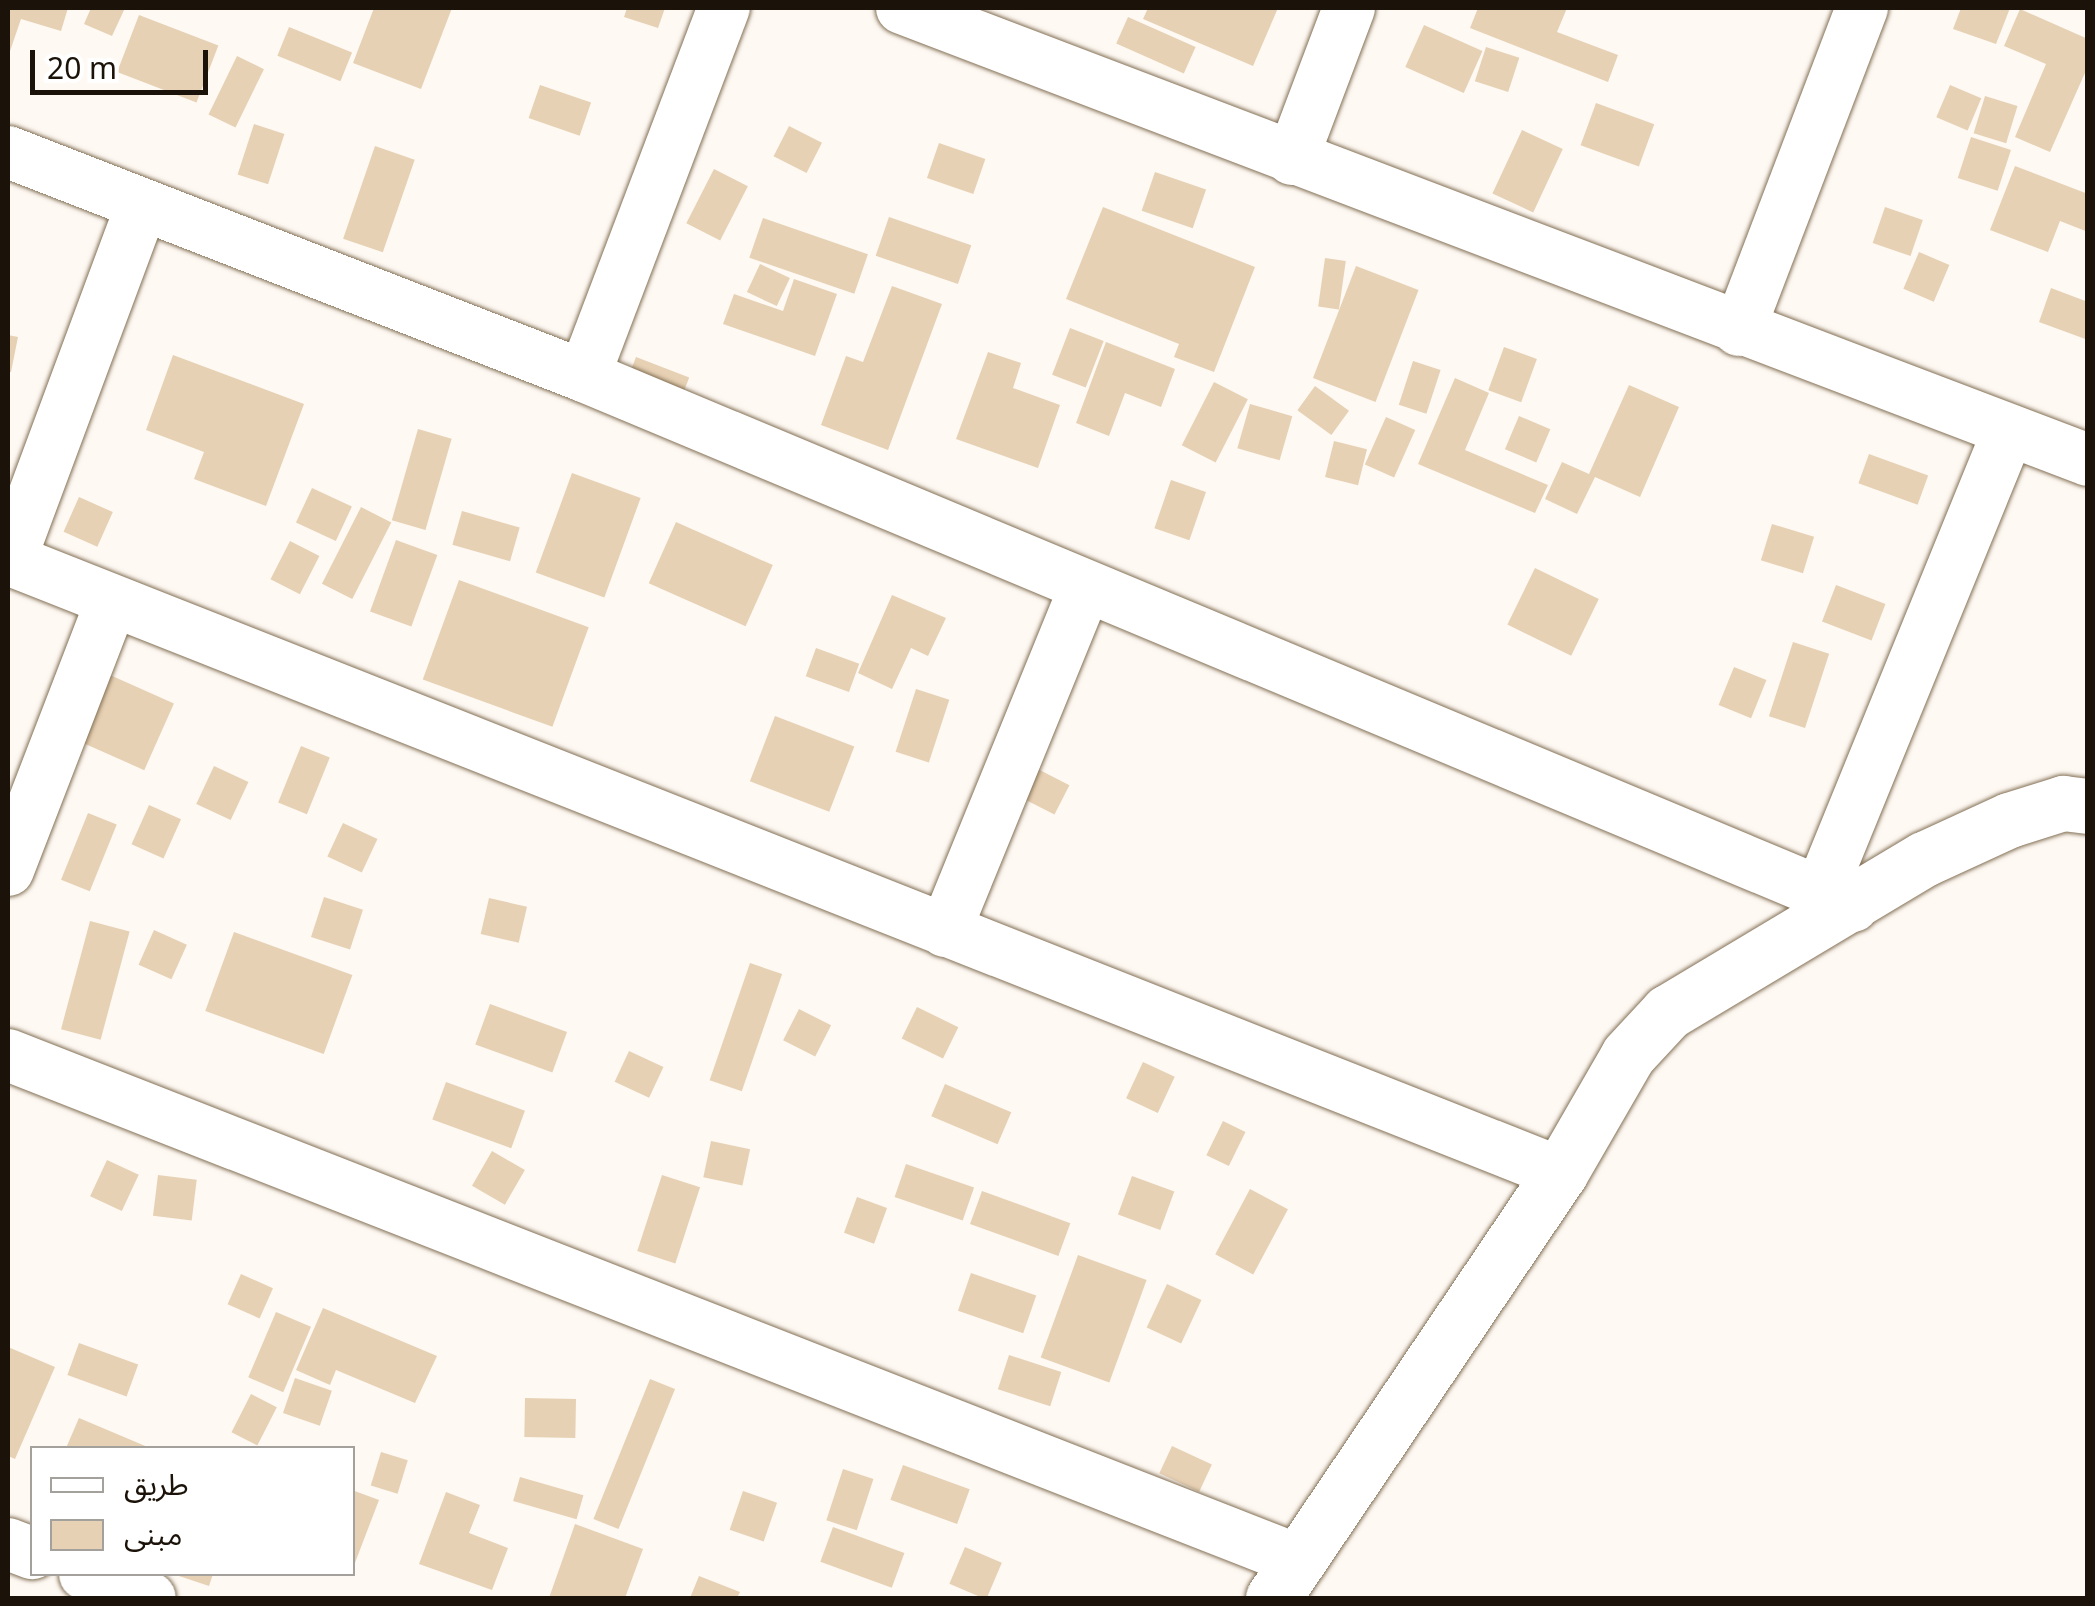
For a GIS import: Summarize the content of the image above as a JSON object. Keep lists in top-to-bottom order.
{
  "legend": ["طريق", "مبنى"],
  "scale_bar": "20 m"
}
